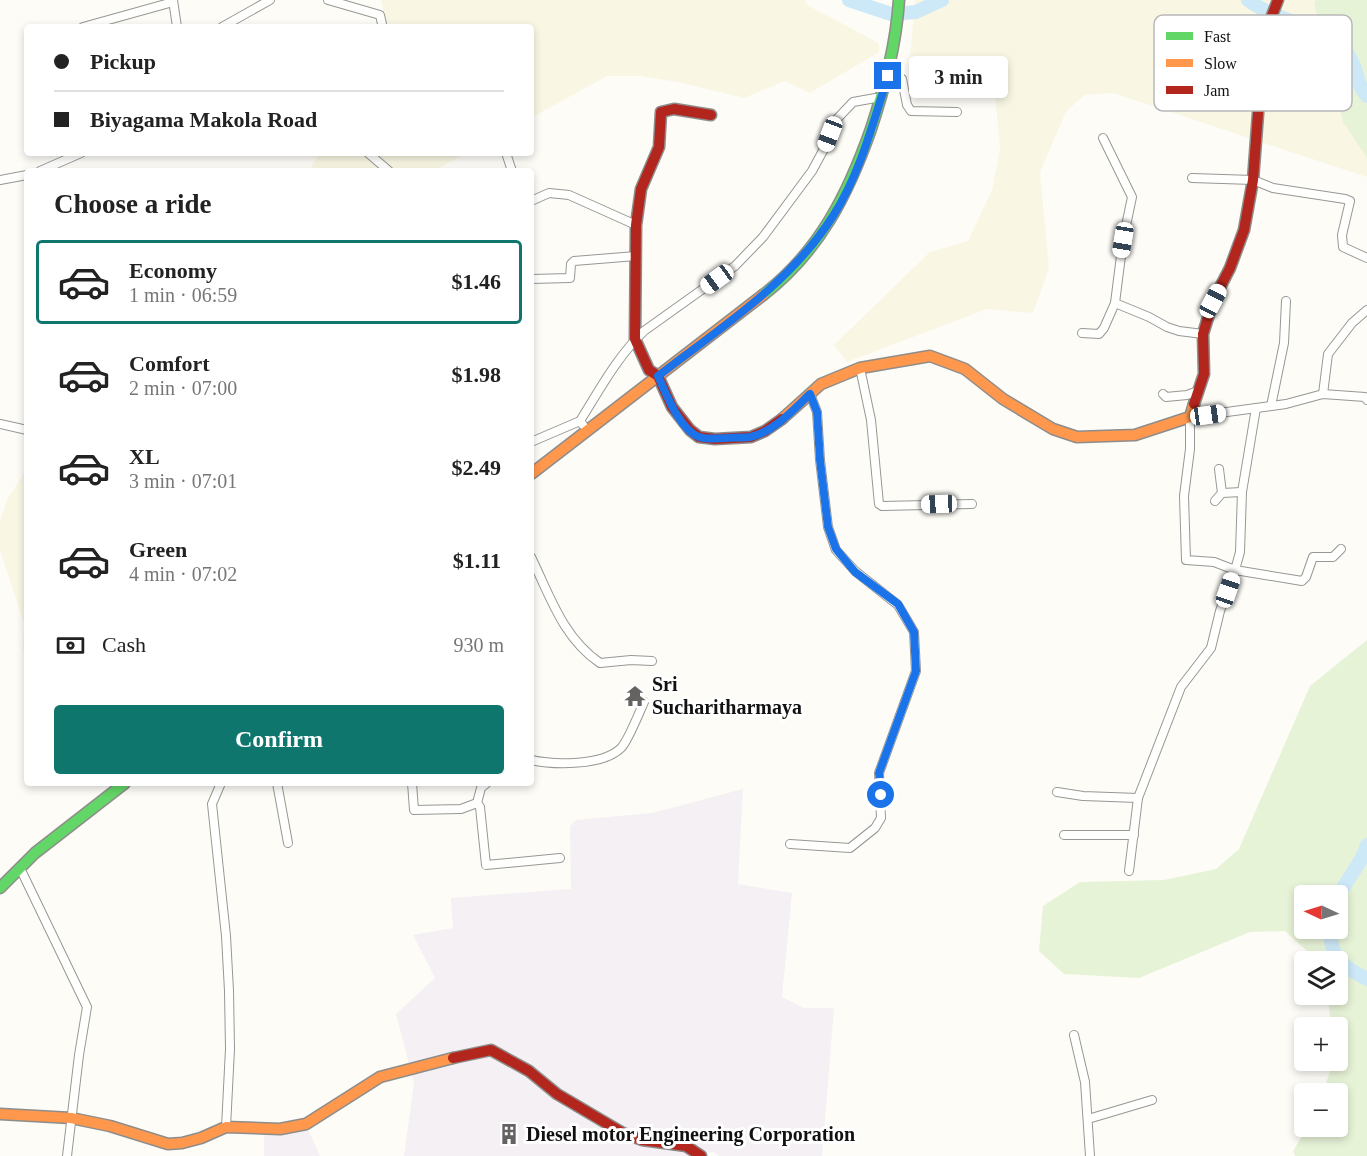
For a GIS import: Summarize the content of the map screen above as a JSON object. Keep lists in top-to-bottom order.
{
  "places": {
    "temple": ["Sri Sucharitharmaya"],
    "building": ["Diesel motor Engineering Corporation"]
  },
  "legend": ["Fast", "Slow", "Jam"],
  "north": "left",
  "page": {
    "banner": ["Pickup", "Biyagama Makola Road"],
    "bubble": "3 min",
    "heading": "Choose a ride",
    "list": [
      {
        "name": "Economy",
        "note": "1 min · 06:59",
        "value": "$1.46"
      },
      {
        "name": "Comfort",
        "note": "2 min · 07:00",
        "value": "$1.98"
      },
      {
        "name": "XL",
        "note": "3 min · 07:01",
        "value": "$2.49"
      },
      {
        "name": "Green",
        "note": "4 min · 07:02",
        "value": "$1.11"
      }
    ],
    "pay": ["Cash", "930 m"],
    "buttons": "Confirm",
    "map_buttons": ["+", "−"]
  }
}
